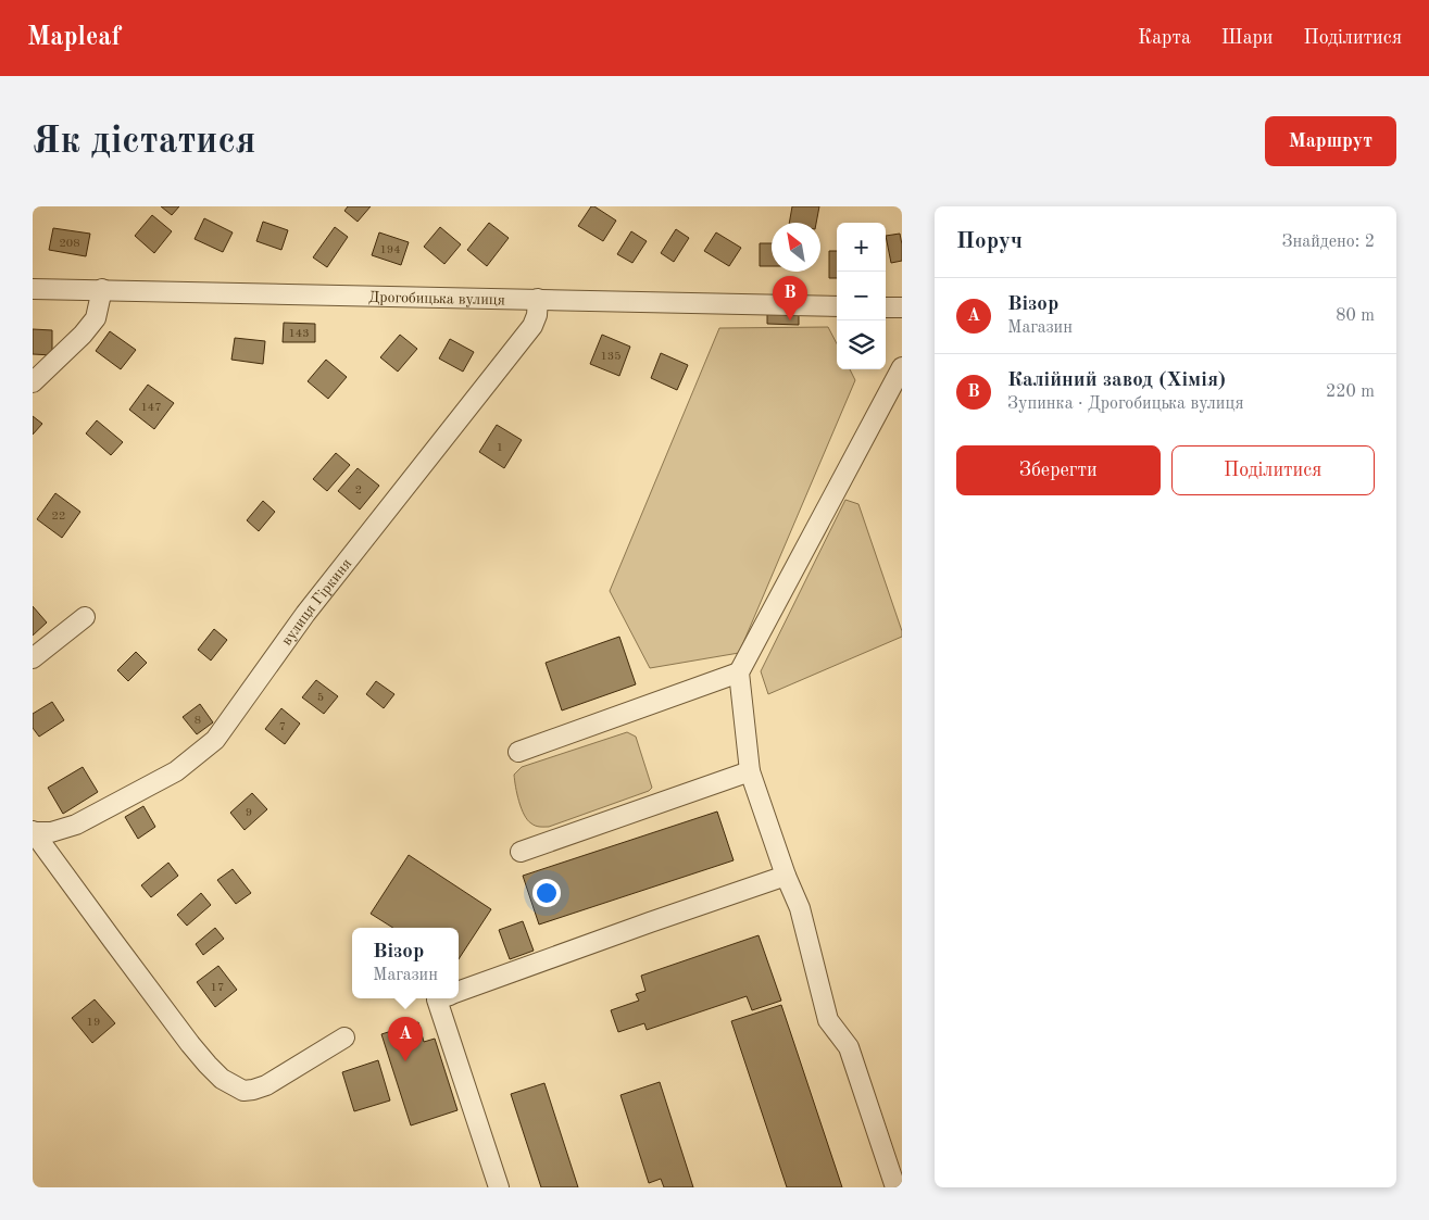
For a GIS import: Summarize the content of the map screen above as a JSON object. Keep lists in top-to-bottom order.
{
  "streets": {
    "street": ["Дрогобицька вулиця", "вулиця Гіркиня"]
  },
  "crossings": [
    ["Дрогобицька вулиця", "вулиця Гіркиня"]
  ],
  "house_numbers": [
    "208",
    "194",
    "143",
    "135",
    "147",
    "1",
    "2",
    "22",
    "5",
    "8",
    "7",
    "9",
    "17",
    "19"
  ],
  "north": "top left",
  "page": {
    "header": "Mapleaf",
    "nav": ["Карта", "Шари", "Поділитися"],
    "buttons": [
      "Маршрут",
      ["Зберегти", "Поділитися"]
    ],
    "title": "Як дістатися",
    "heading": ["Поруч", "Знайдено: 2"],
    "map_buttons": ["+", "−"],
    "pins": ["B", "A"],
    "list": [
      {
        "mark": "A",
        "name": "Візор",
        "note": "Магазин",
        "value": "80 m"
      },
      {
        "mark": "B",
        "name": "Калійний завод (Хімія)",
        "note": "Зупинка · Дрогобицька вулиця",
        "value": "220 m"
      }
    ],
    "popup": ["Візор", "Магазин"]
  }
}
